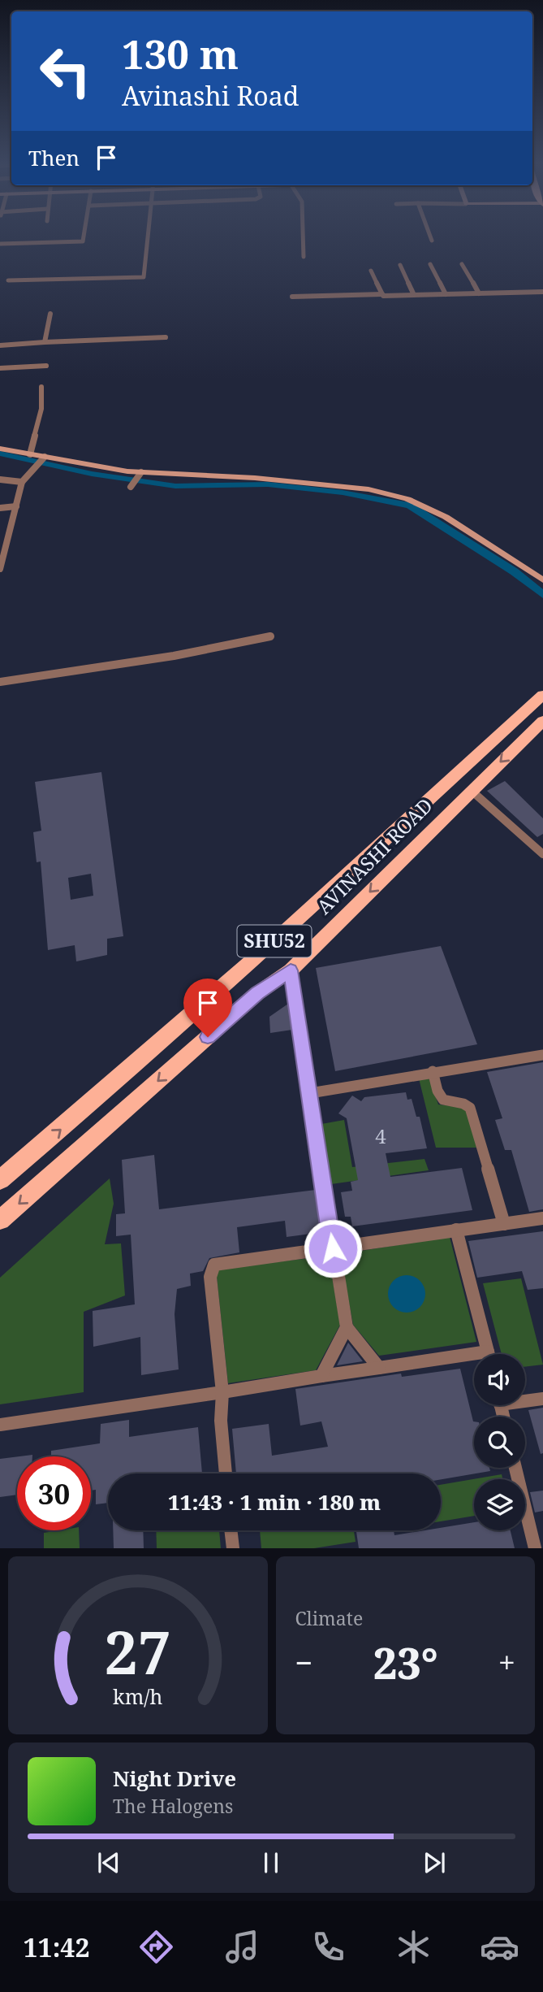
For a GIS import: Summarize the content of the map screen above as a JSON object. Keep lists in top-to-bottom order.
{
  "streets": {
    "main road": ["AVINASHI ROAD", "SHU52"]
  },
  "house_numbers": ["4"],
  "page": {
    "turn": ["130 m", "Avinashi Road"],
    "then": "Then",
    "limit": "30",
    "trip": "11:43 · 1 min · 180 m",
    "tile": "Climate",
    "heat": ["−", "23°", "+"],
    "song": ["Night Drive", "The Halogens"],
    "tabs": "11:42",
    "gauge": ["27", "km/h"]
  }
}
